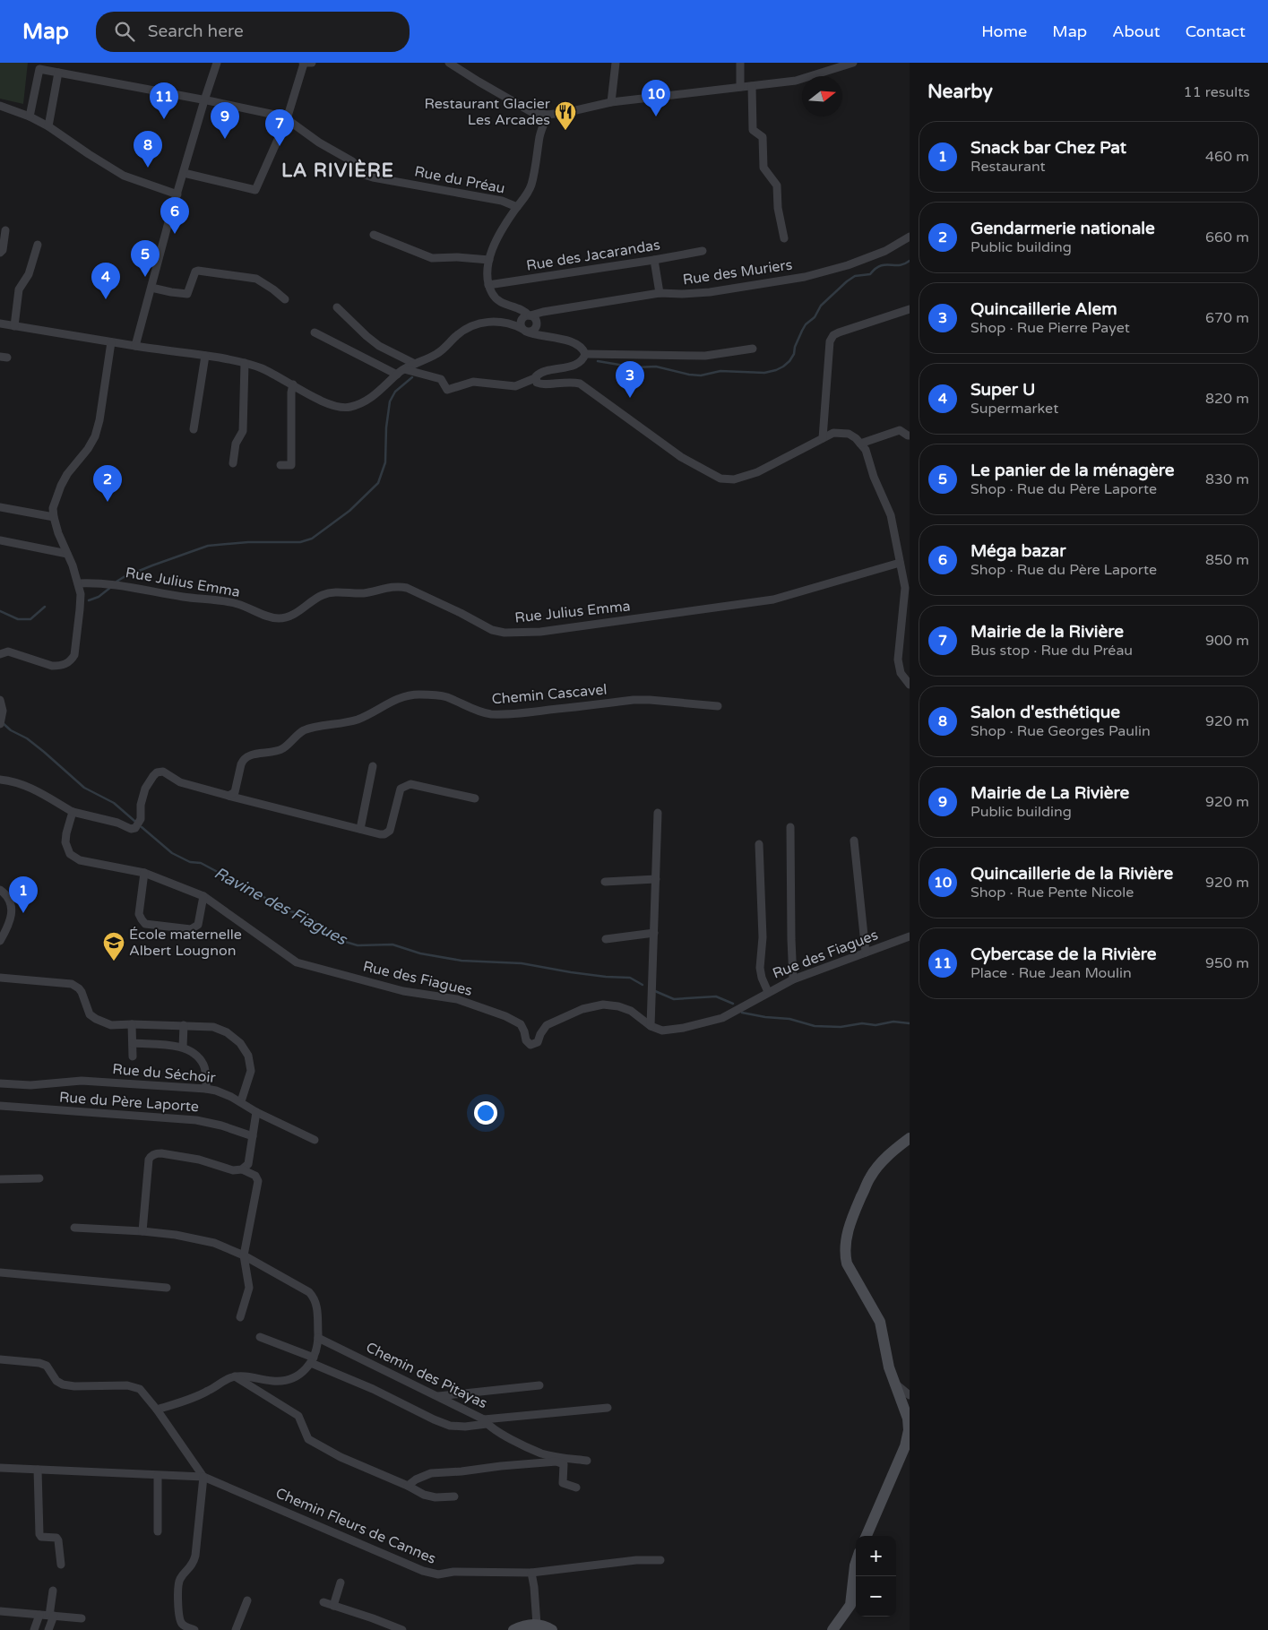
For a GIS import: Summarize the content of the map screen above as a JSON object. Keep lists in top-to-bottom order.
{
  "streets": {
    "street": [
      "Rue du Préau",
      "Rue des Jacarandas",
      "Rue des Muriers",
      "Rue Julius Emma",
      "Chemin Cascavel",
      "Rue des Fiagues",
      "Rue du Séchoir",
      "Rue du Père Laporte",
      "Chemin des Pitayas",
      "Chemin Fleurs de Cannes"
    ]
  },
  "districts": ["LA RIVIÈRE"],
  "water": ["Ravine des Fiagues"],
  "places": {
    "restaurant": ["Restaurant Glacier Les Arcades"],
    "school or university": ["École maternelle Albert Lougnon"]
  },
  "north": "right",
  "page": {
    "header": "Map",
    "search": "Search here",
    "nav": [
      "Home",
      "Map",
      "About",
      "Contact"
    ],
    "heading": ["Nearby", "11 results"],
    "pins": [
      "10",
      "11",
      "9",
      "7",
      "8",
      "6",
      "5",
      "4",
      "3",
      "2",
      "1"
    ],
    "list": [
      {
        "mark": "1",
        "name": "Snack bar Chez Pat",
        "note": "Restaurant",
        "value": "460 m"
      },
      {
        "mark": "2",
        "name": "Gendarmerie nationale",
        "note": "Public building",
        "value": "660 m"
      },
      {
        "mark": "3",
        "name": "Quincaillerie Alem",
        "note": "Shop · Rue Pierre Payet",
        "value": "670 m"
      },
      {
        "mark": "4",
        "name": "Super U",
        "note": "Supermarket",
        "value": "820 m"
      },
      {
        "mark": "5",
        "name": "Le panier de la ménagère",
        "note": "Shop · Rue du Père Laporte",
        "value": "830 m"
      },
      {
        "mark": "6",
        "name": "Méga bazar",
        "note": "Shop · Rue du Père Laporte",
        "value": "850 m"
      },
      {
        "mark": "7",
        "name": "Mairie de la Rivière",
        "note": "Bus stop · Rue du Préau",
        "value": "900 m"
      },
      {
        "mark": "8",
        "name": "Salon d'esthétique",
        "note": "Shop · Rue Georges Paulin",
        "value": "920 m"
      },
      {
        "mark": "9",
        "name": "Mairie de La Rivière",
        "note": "Public building",
        "value": "920 m"
      },
      {
        "mark": "10",
        "name": "Quincaillerie de la Rivière",
        "note": "Shop · Rue Pente Nicole",
        "value": "920 m"
      },
      {
        "mark": "11",
        "name": "Cybercase de la Rivière",
        "note": "Place · Rue Jean Moulin",
        "value": "950 m"
      }
    ],
    "map_buttons": ["+", "−"]
  }
}
